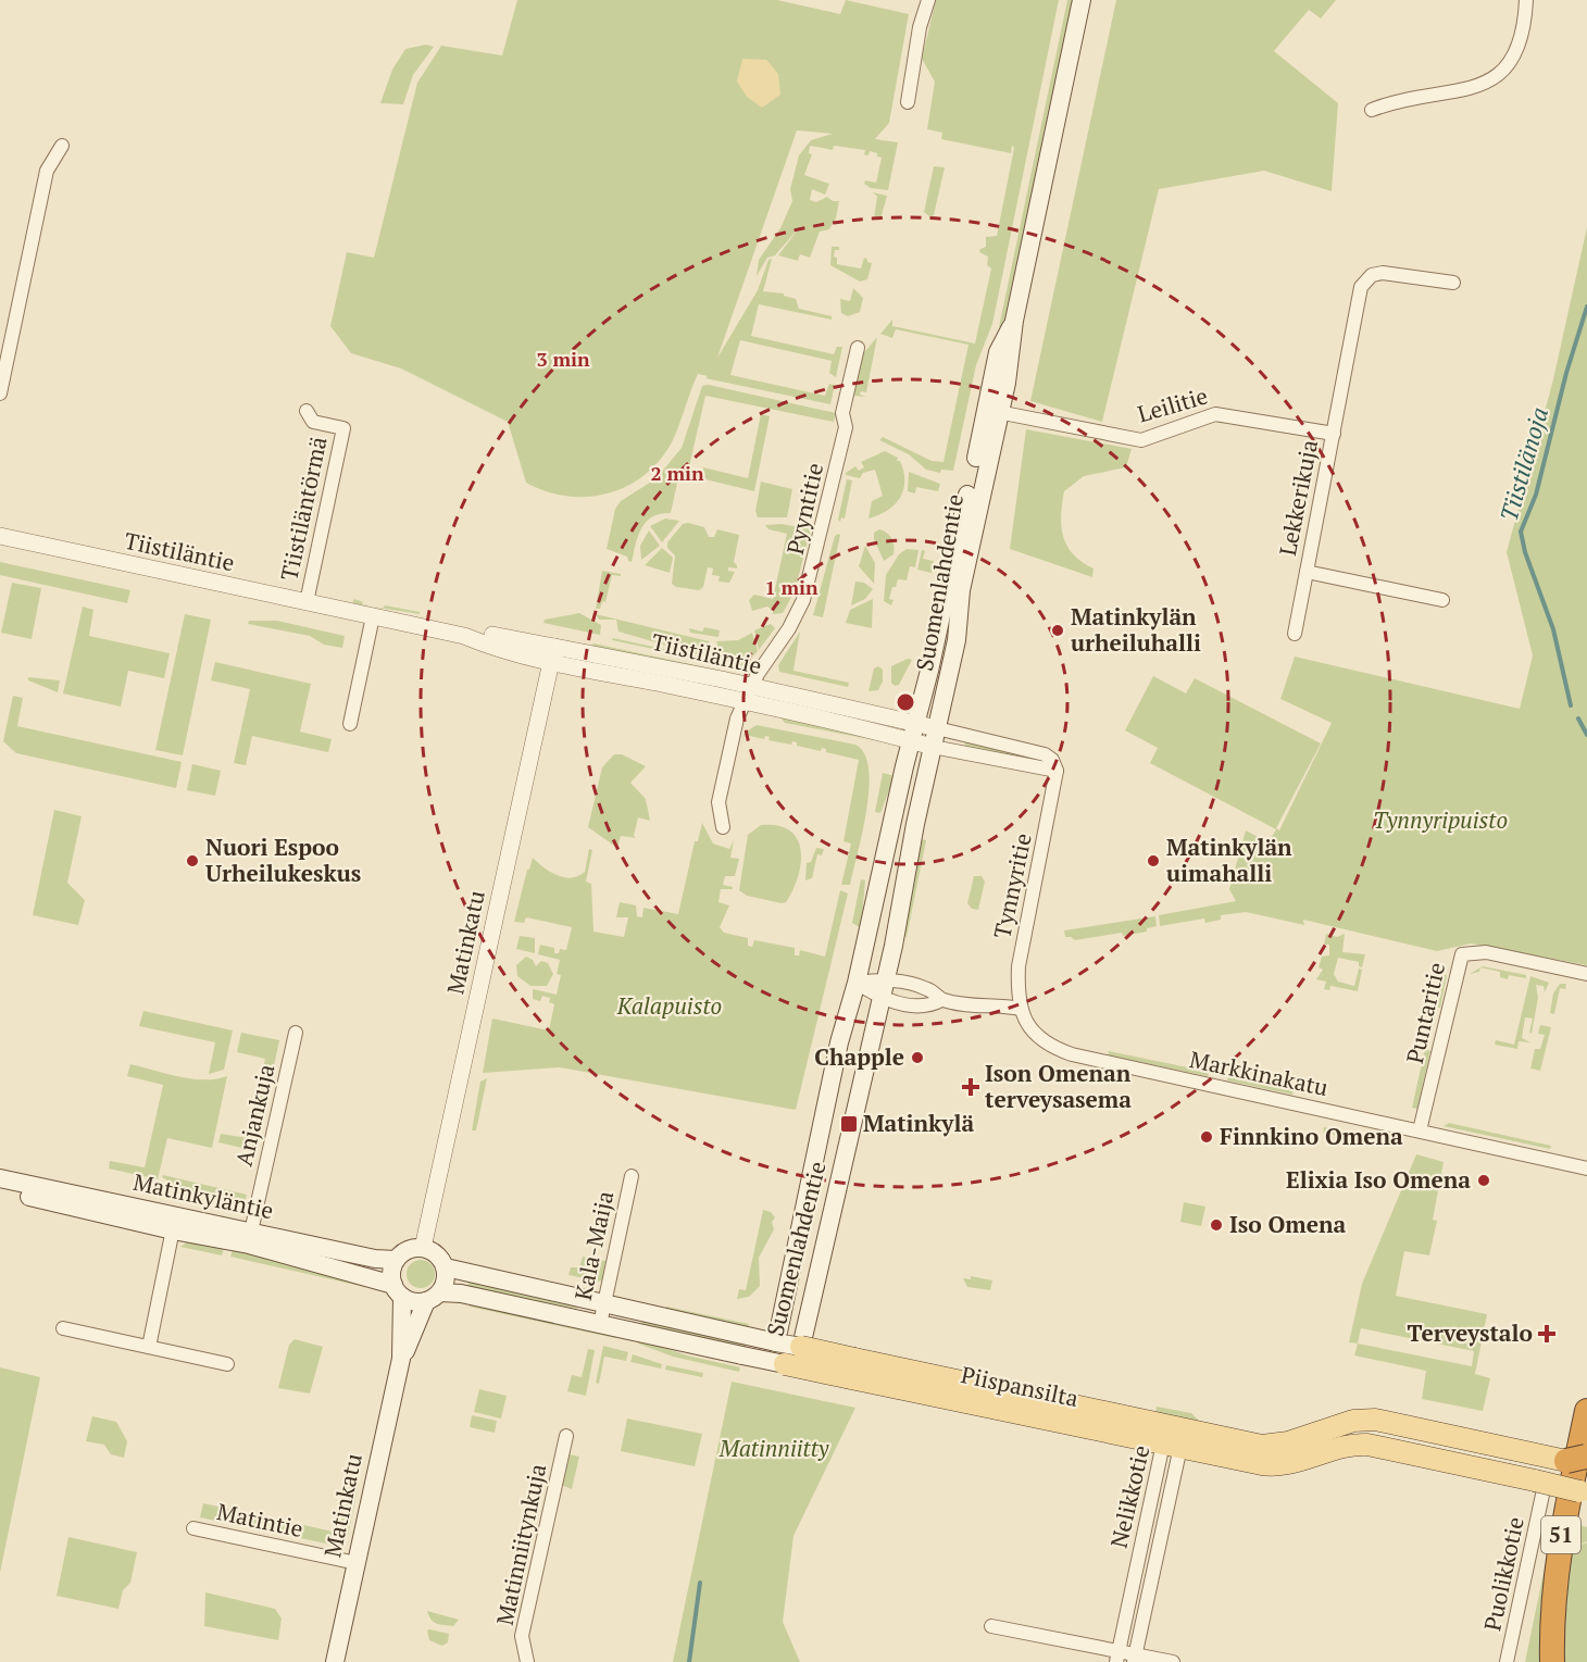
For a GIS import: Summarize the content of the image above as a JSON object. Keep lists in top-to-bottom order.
{
  "streets": {
    "highway": ["51"],
    "main road": [
      "Suomenlahdentie",
      "Matinkatu",
      "Matinkyläntie",
      "Piispansilta"
    ],
    "street": [
      "Leilitie",
      "Lekkerikuja",
      "Tiistiläntörmä",
      "Pyyntitie",
      "Tiistiläntie",
      "Tynnyritie",
      "Puntaritie",
      "Markkinakatu",
      "Anjankuja",
      "Kala-Maija",
      "Nelikkotie",
      "Matintie",
      "Matinniitynkuja",
      "Puolikkotie"
    ]
  },
  "crossings": [
    ["Leilitie", "Lekkerikuja"],
    ["Leilitie", "Suomenlahdentie"],
    ["Tiistiläntörmä", "Tiistiläntie"],
    ["Pyyntitie", "Tiistiläntie"],
    ["Tiistiläntie", "Suomenlahdentie"],
    ["Tiistiläntie", "Matinkatu"],
    ["Suomenlahdentie", "Piispansilta"],
    ["Tynnyritie", "Markkinakatu"],
    ["Matinkatu", "Matinkyläntie"],
    ["Matinkatu", "Piispansilta"],
    ["Matinkatu", "Matintie"],
    ["Puntaritie", "Markkinakatu"],
    ["Anjankuja", "Matinkyläntie"],
    ["Matinkyläntie", "Piispansilta"],
    ["Kala-Maija", "Piispansilta"],
    ["Piispansilta", "Nelikkotie"],
    ["Piispansilta", "Puolikkotie"]
  ],
  "water": ["Tiistilänoja"],
  "parks": ["Tynnyripuisto", "Kalapuisto", "Matinniitty"],
  "places": {
    "other": [
      "Matinkylän urheiluhalli",
      "Nuori Espoo Urheilukeskus",
      "Matinkylän uimahalli",
      "Chapple",
      "Finnkino Omena",
      "Elixia Iso Omena",
      "Iso Omena"
    ],
    "health": ["Ison Omenan terveysasema", "Terveystalo"],
    "transit": ["Matinkylä"]
  },
  "rings": ["3 min", "2 min", "1 min"]
}
